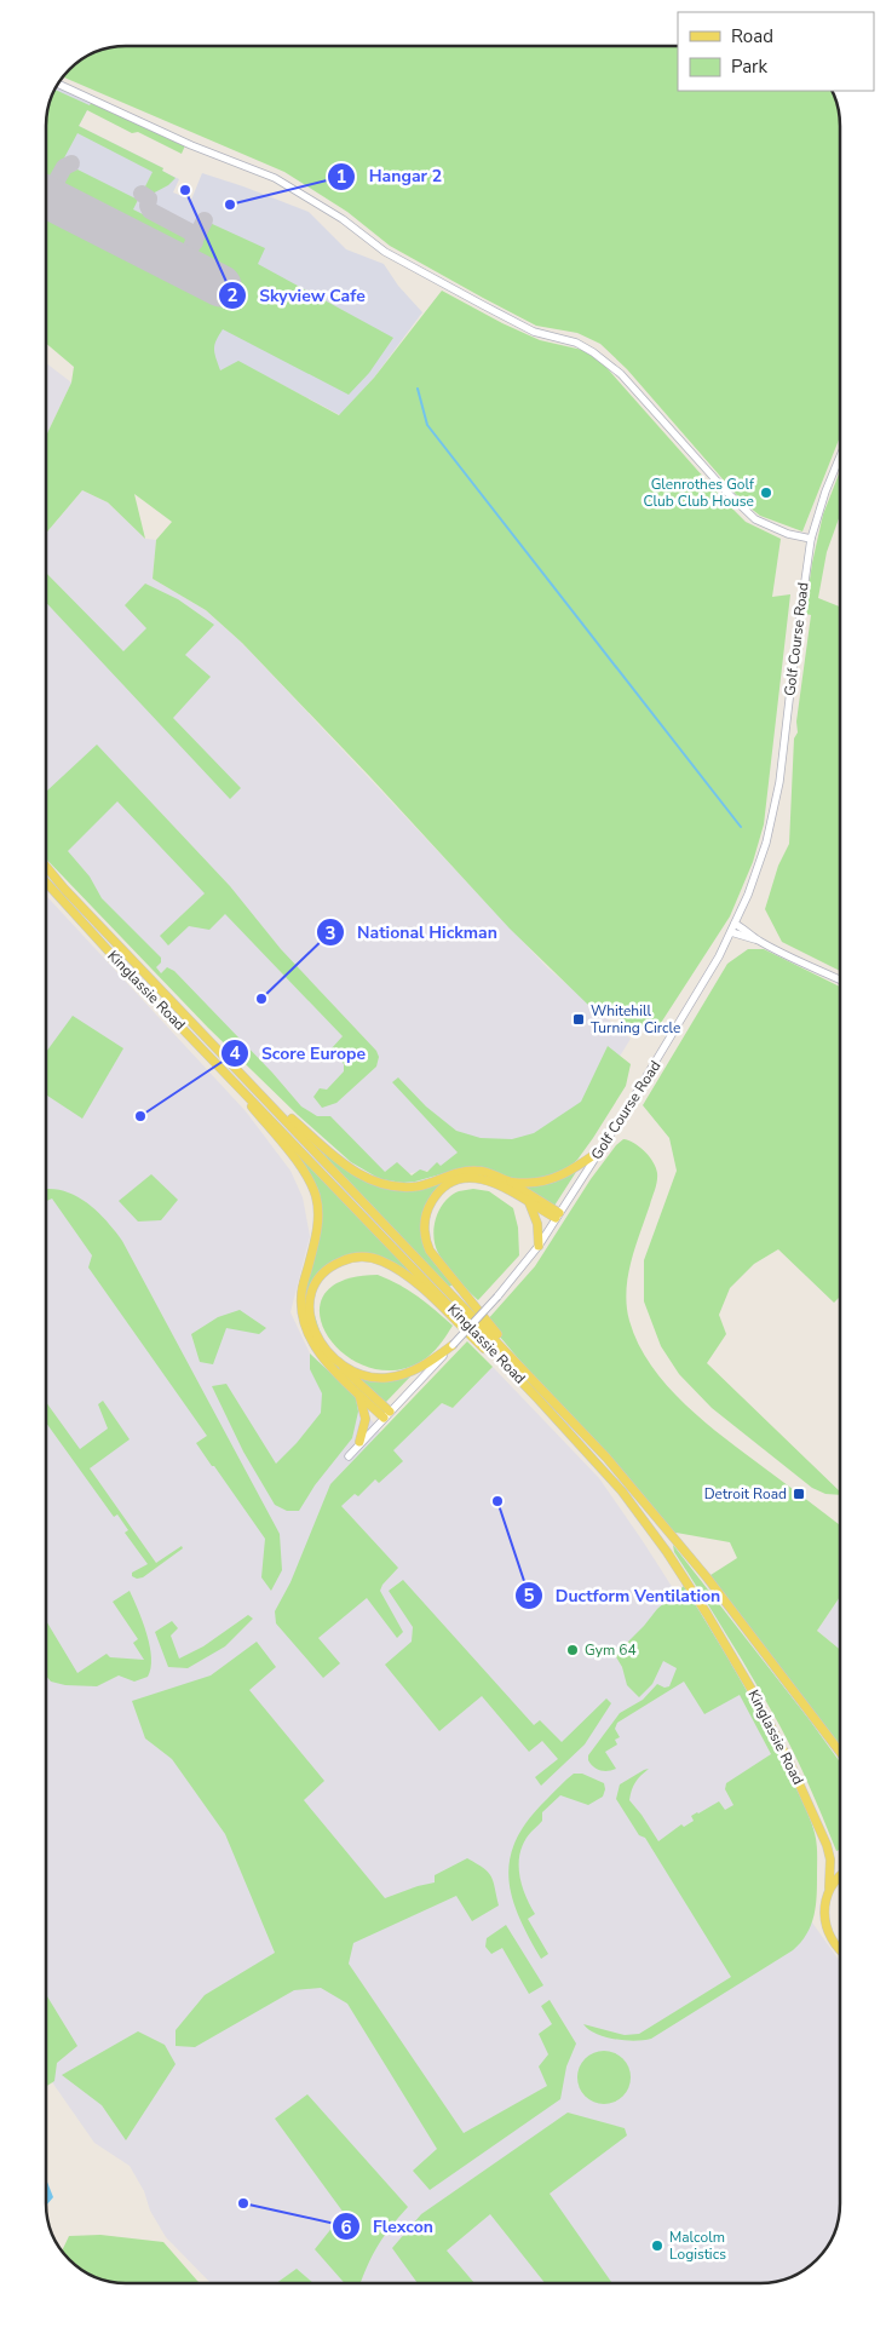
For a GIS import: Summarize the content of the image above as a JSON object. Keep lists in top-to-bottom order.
{
  "streets": {
    "main road": ["Kinglassie Road"],
    "street": ["Golf Course Road"]
  },
  "places": {
    "other": [
      "Skyview Cafe",
      "Hangar 2",
      "Glenrothes Golf Club Club House",
      "National Hickman",
      "Score Europe",
      "Ductform Ventilation",
      "Gym 64",
      "Flexcon",
      "Malcolm Logistics"
    ],
    "transit": ["Whitehill Turning Circle", "Detroit Road"]
  },
  "legend": ["Road", "Park"]
}
